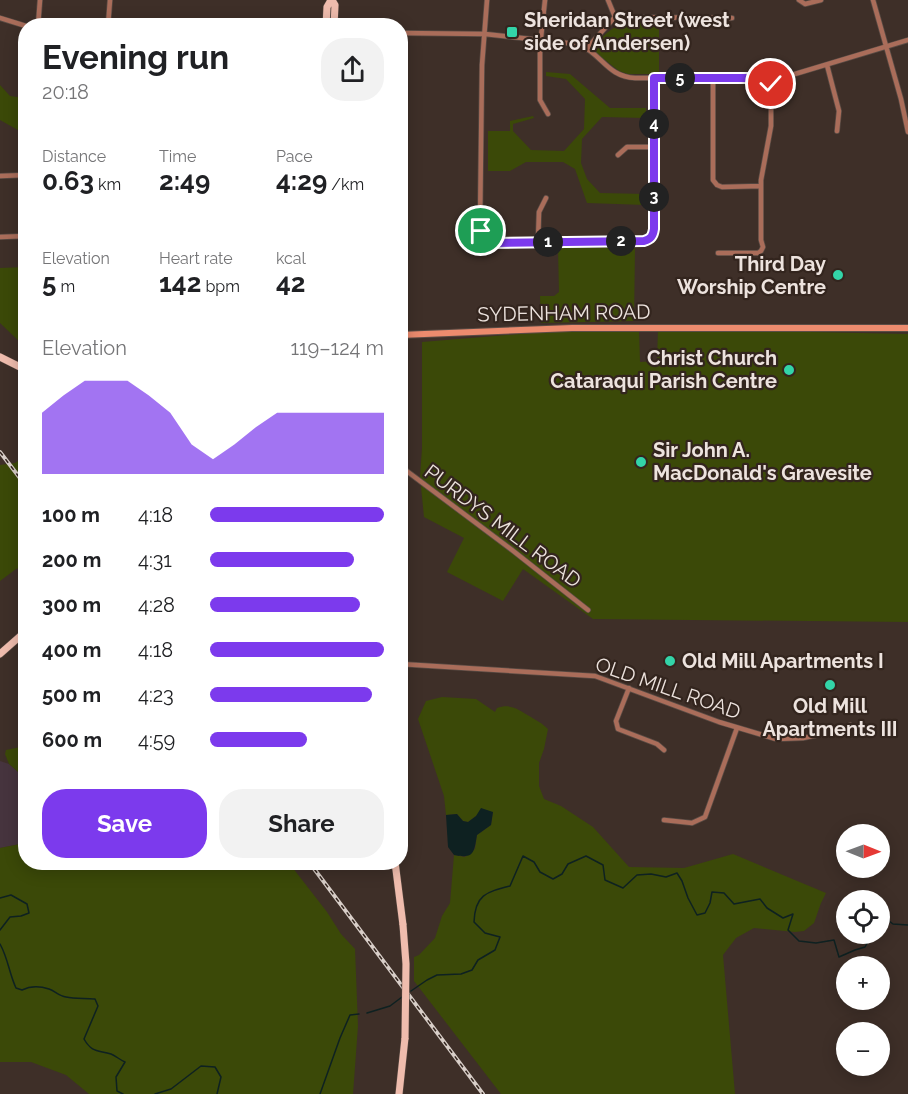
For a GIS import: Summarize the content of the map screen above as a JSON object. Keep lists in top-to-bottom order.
{
  "streets": {
    "main road": ["SYDENHAM ROAD"],
    "street": ["PURDYS MILL ROAD", "OLD MILL ROAD"]
  },
  "places": {
    "transit": ["Sheridan Street (west side of Andersen)"],
    "other": [
      "Third Day Worship Centre",
      "Christ Church Cataraqui Parish Centre",
      "Sir John A. MacDonald's Gravesite",
      "Old Mill Apartments I",
      "Old Mill Apartments III"
    ]
  },
  "north": "right",
  "page": {
    "heading": ["Evening run", "20:18"],
    "pins": [
      "5",
      "4",
      "3",
      "2",
      "1"
    ],
    "stats": [
      ["Distance", "0.63 km"],
      ["Time", "2:49"],
      ["Pace", "4:29 /km"],
      ["Elevation", "5 m"],
      ["Heart rate", "142 bpm"],
      ["kcal", "42"]
    ],
    "chart": ["Elevation", "119–124 m"],
    "list": [
      {
        "name": "100 m",
        "note": "4:18"
      },
      {
        "name": "200 m",
        "note": "4:31"
      },
      {
        "name": "300 m",
        "note": "4:28"
      },
      {
        "name": "400 m",
        "note": "4:18"
      },
      {
        "name": "500 m",
        "note": "4:23"
      },
      {
        "name": "600 m",
        "note": "4:59"
      }
    ],
    "buttons": ["Save", "Share"],
    "map_buttons": ["+", "−"]
  }
}
